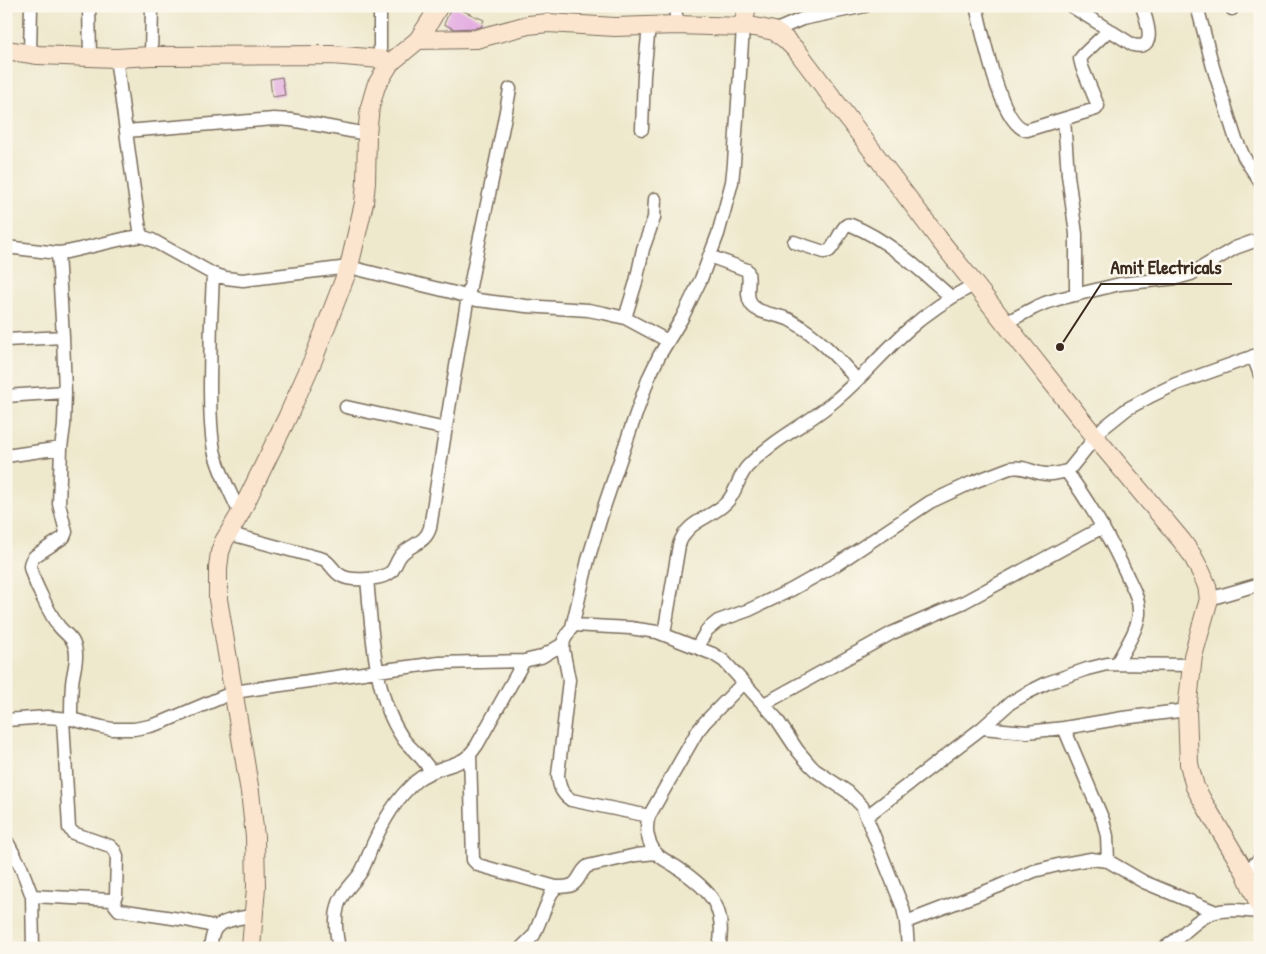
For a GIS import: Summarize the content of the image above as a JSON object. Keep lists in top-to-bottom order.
{
  "places": ["Amit Electricals"]
}
